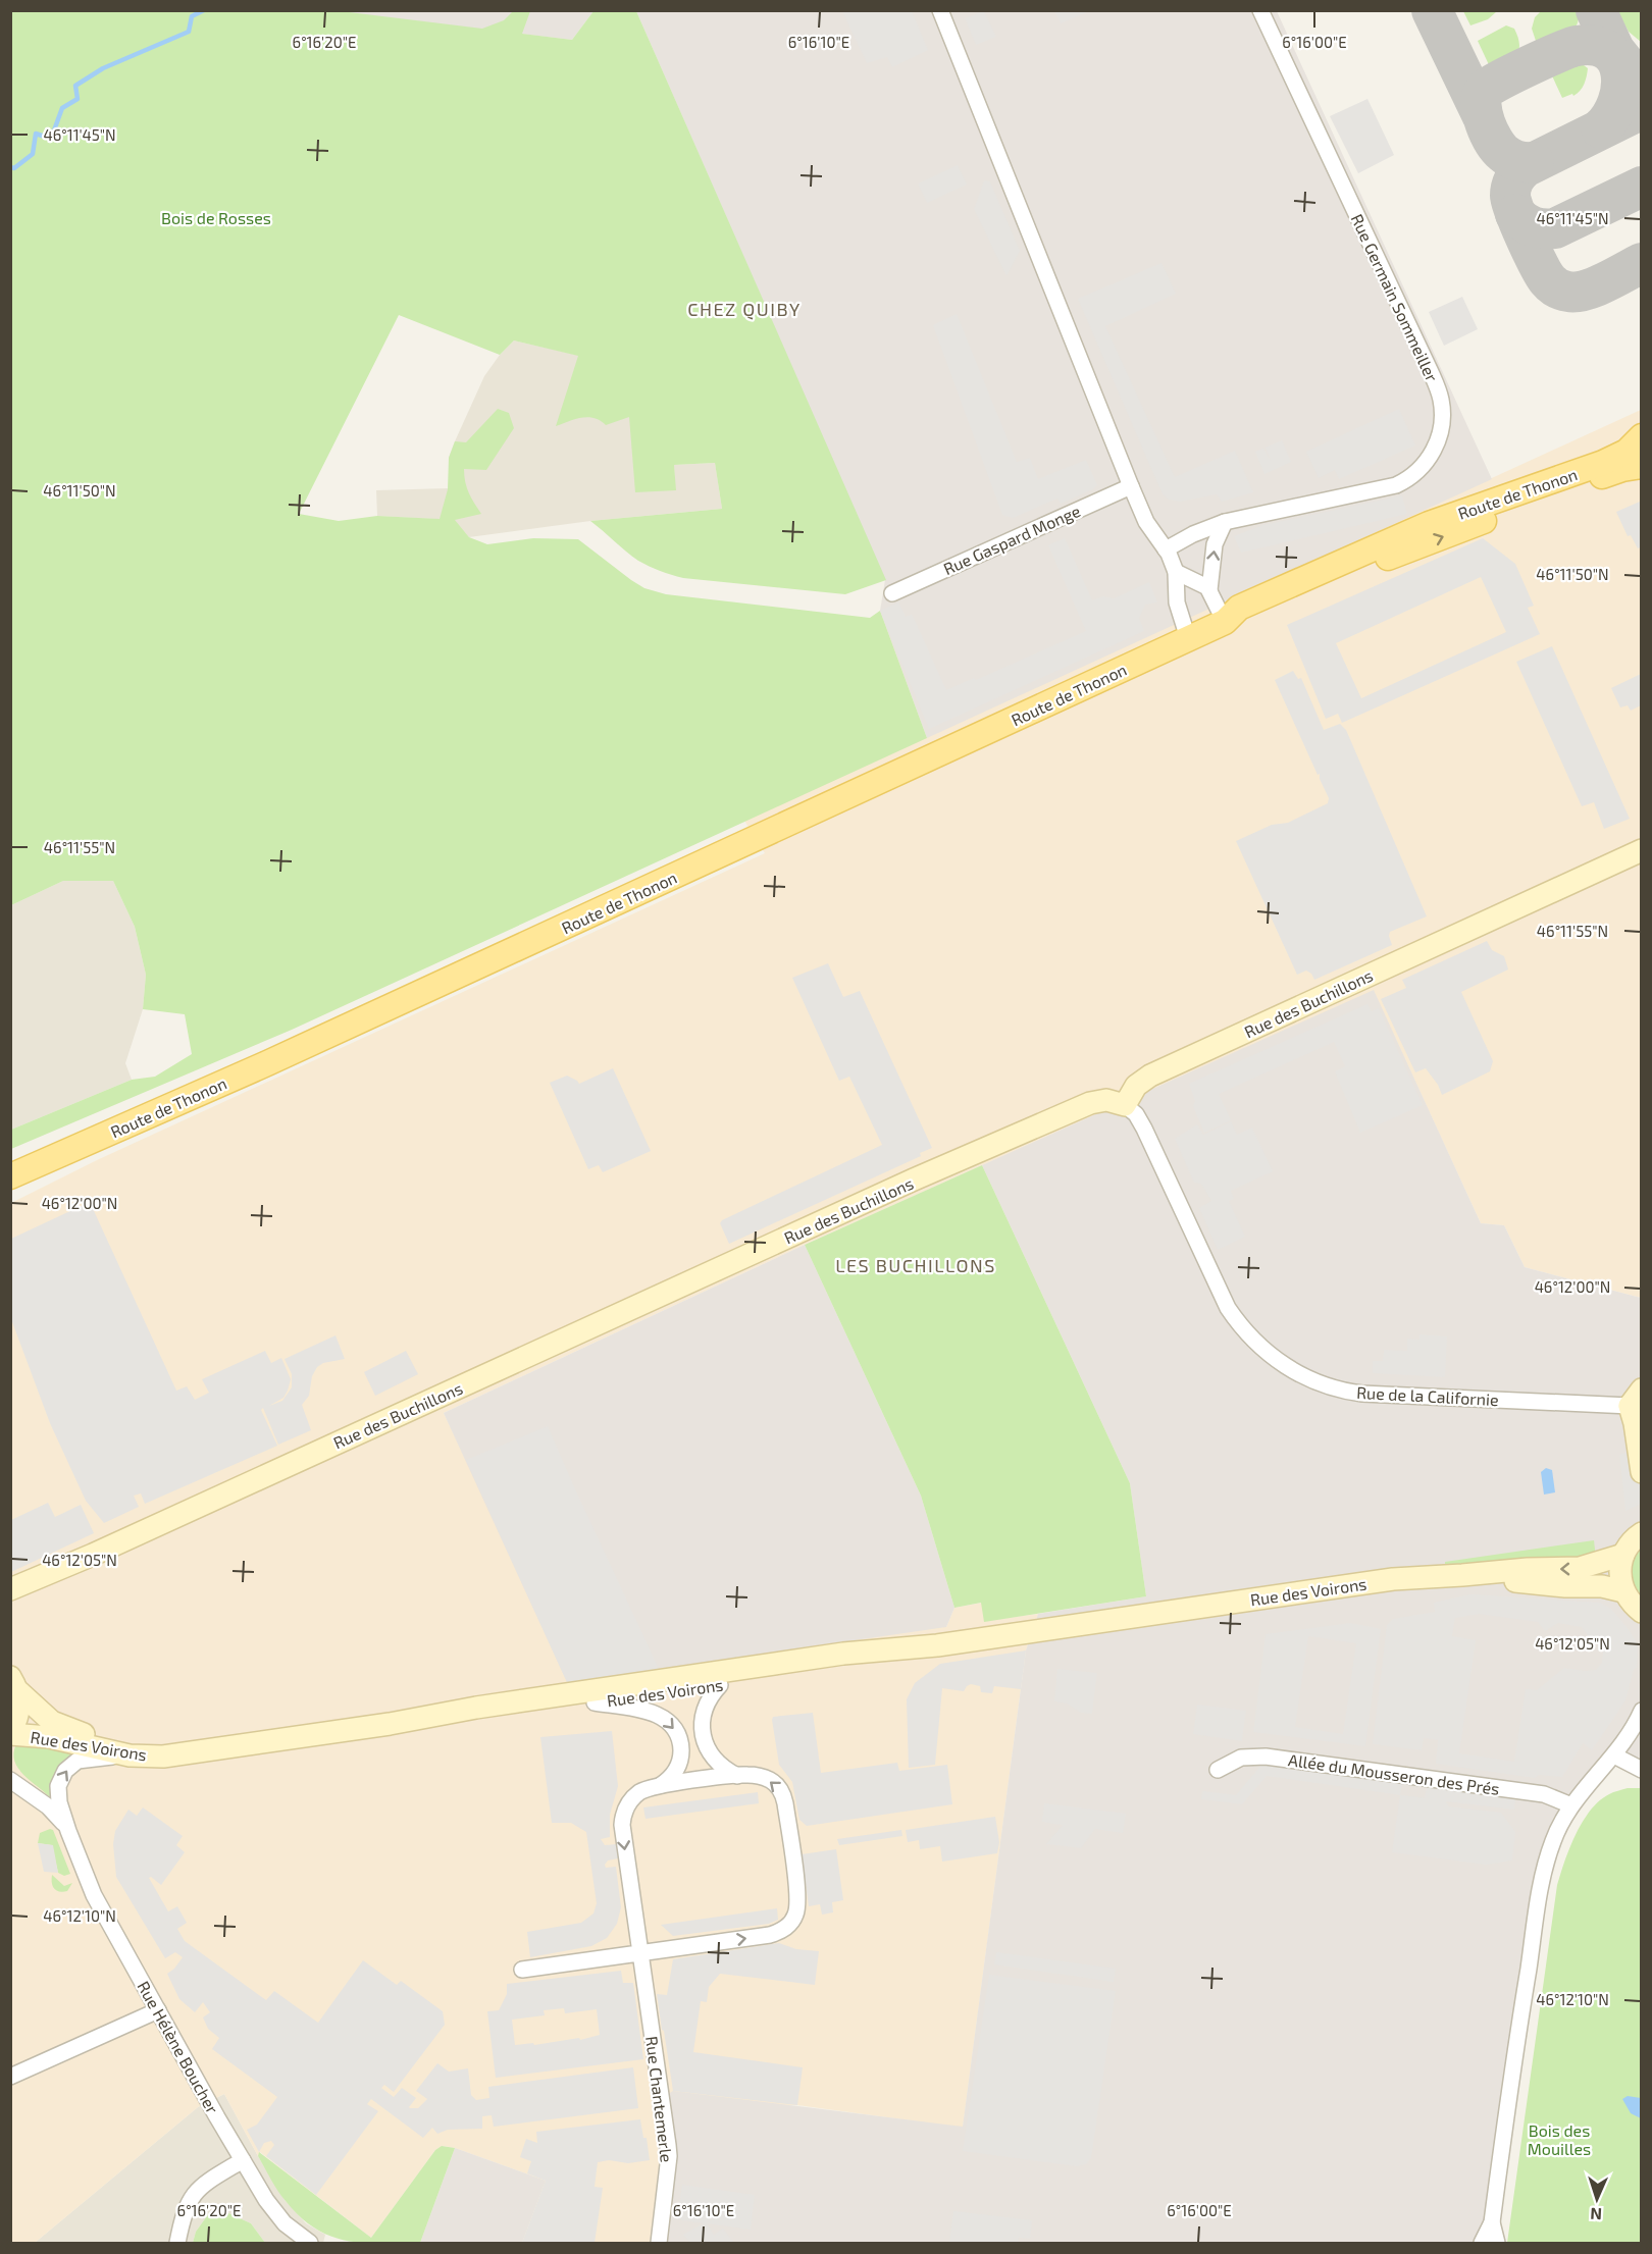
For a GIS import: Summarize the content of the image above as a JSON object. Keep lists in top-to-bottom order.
{
  "streets": {
    "main road": ["Route de Thonon"],
    "street": [
      "Rue Germain Sommeiller",
      "Rue Gaspard Monge",
      "Rue des Buchillons",
      "Rue de la Californie",
      "Rue des Voirons",
      "Allée du Mousseron des Prés",
      "Rue Hélène Boucher",
      "Rue Chantemerle"
    ]
  },
  "crossings": [
    ["Rue des Buchillons", "Rue de la Californie"],
    ["Rue des Voirons", "Rue Hélène Boucher"],
    ["Rue des Voirons", "Rue Chantemerle"]
  ],
  "districts": ["CHEZ QUIBY", "LES BUCHILLONS"],
  "parks": ["Bois de Rosses", "Bois des Mouilles"],
  "north": "bottom",
  "coordinates": [
    "6°16'20\"E",
    "6°16'10\"E",
    "6°16'00\"E",
    "46°11'45\"N",
    "46°11'50\"N",
    "46°11'55\"N",
    "46°12'00\"N",
    "46°12'05\"N",
    "46°12'10\"N"
  ]
}
